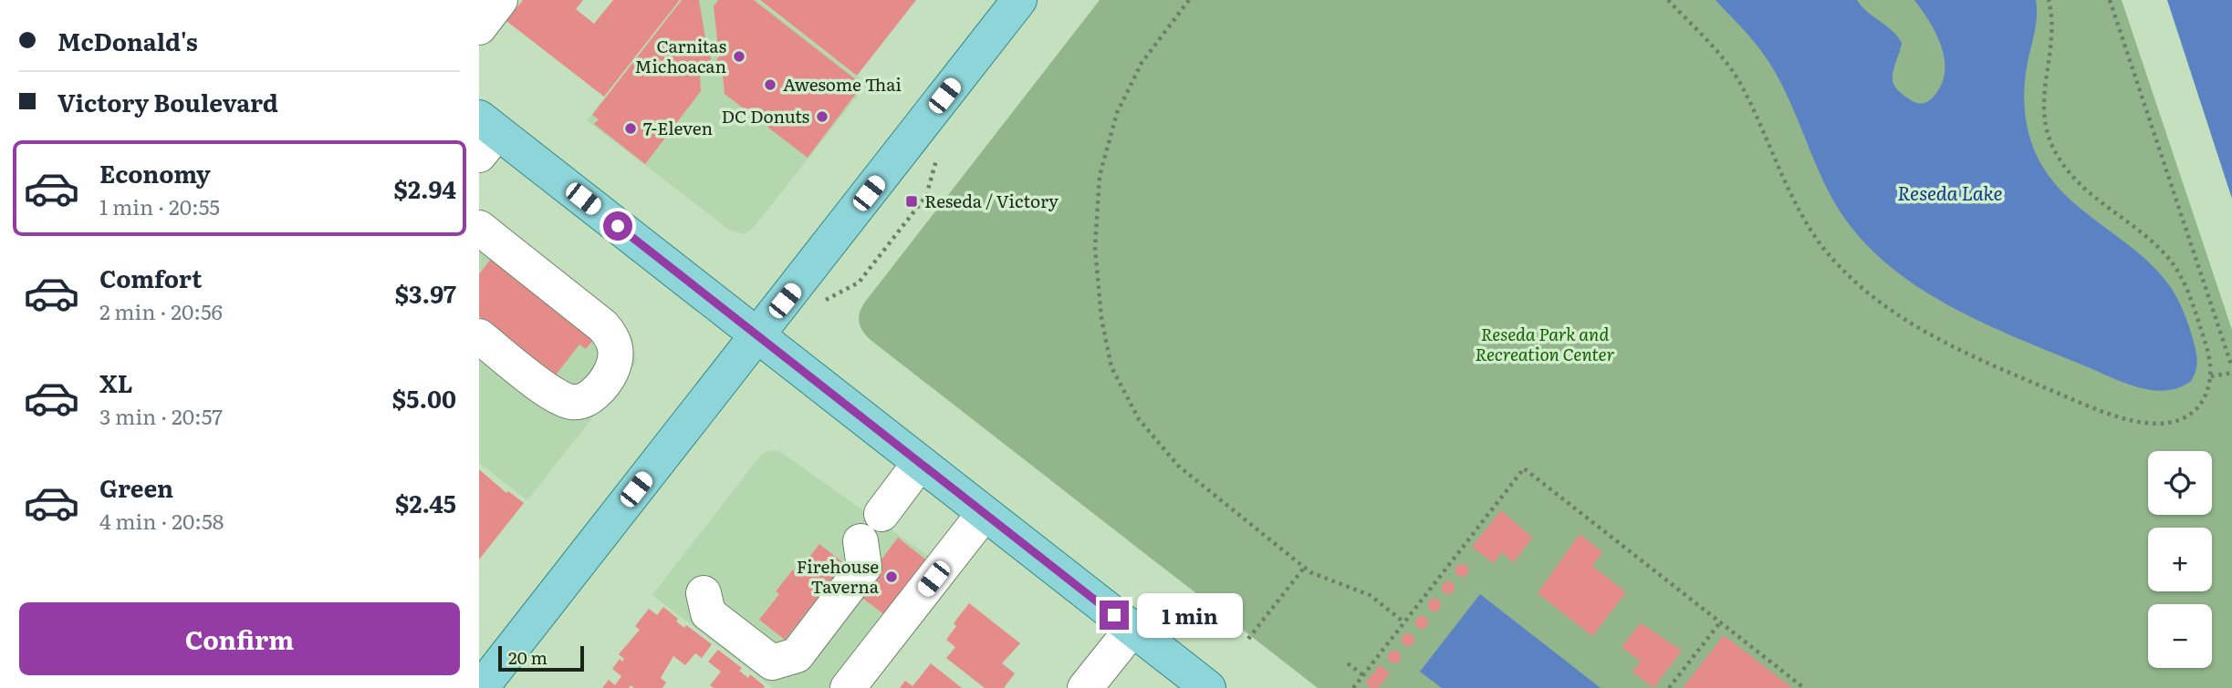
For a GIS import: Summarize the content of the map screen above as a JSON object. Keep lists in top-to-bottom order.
{
  "water": ["Reseda Lake"],
  "parks": ["Reseda Park and Recreation Center"],
  "places": {
    "other": [
      "Carnitas Michoacan",
      "Awesome Thai",
      "DC Donuts",
      "7-Eleven",
      "Firehouse Taverna"
    ],
    "transit": ["Reseda / Victory"]
  },
  "scale_bar": "20 m",
  "page": {
    "banner": ["McDonald's", "Victory Boulevard"],
    "list": [
      {
        "name": "Economy",
        "note": "1 min · 20:55",
        "value": "$2.94"
      },
      {
        "name": "Comfort",
        "note": "2 min · 20:56",
        "value": "$3.97"
      },
      {
        "name": "XL",
        "note": "3 min · 20:57",
        "value": "$5.00"
      },
      {
        "name": "Green",
        "note": "4 min · 20:58",
        "value": "$2.45"
      }
    ],
    "map_buttons": ["+", "−"],
    "buttons": "Confirm",
    "bubble": "1 min",
    "scale": "20 m"
  }
}
